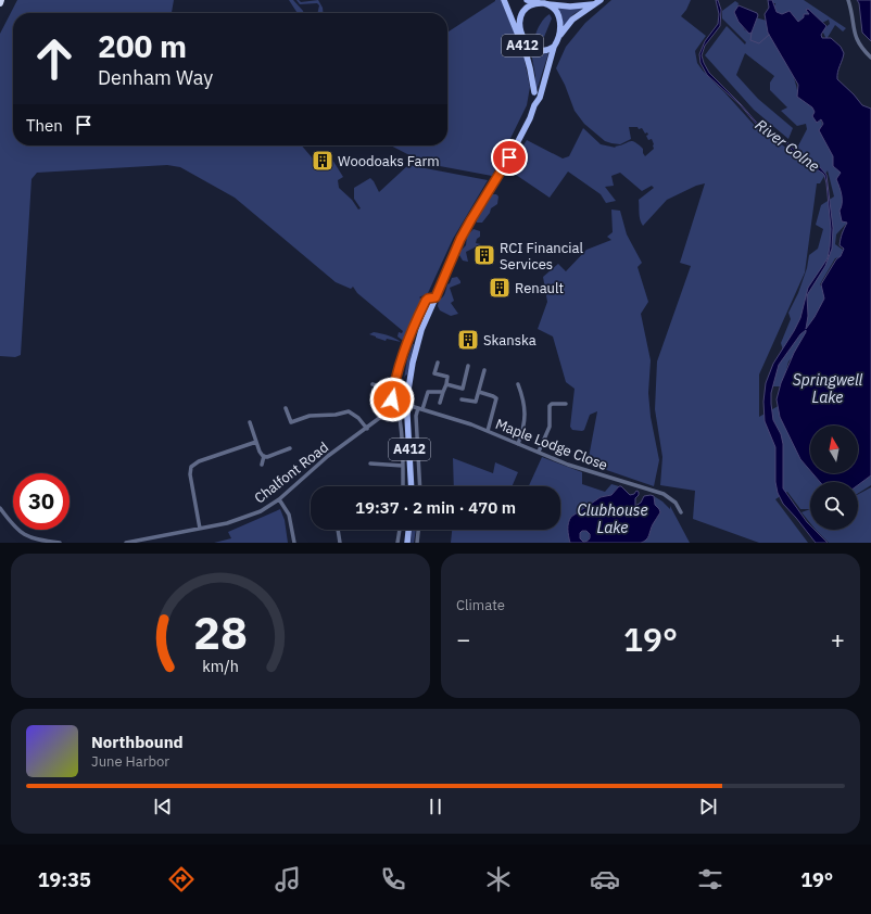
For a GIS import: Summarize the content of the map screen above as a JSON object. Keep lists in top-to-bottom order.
{
  "streets": {
    "main road": ["A412"],
    "street": ["Maple Lodge Close", "Chalfont Road"]
  },
  "crossings": [
    ["A412", "Maple Lodge Close"]
  ],
  "water": ["River Colne", "Springwell Lake", "Clubhouse Lake"],
  "places": {
    "building": [
      "Woodoaks Farm",
      "RCI Financial Services",
      "Renault",
      "Skanska"
    ]
  },
  "north": "top",
  "page": {
    "turn": ["200 m", "Denham Way"],
    "then": "Then",
    "limit": "30",
    "trip": "19:37 · 2 min · 470 m",
    "tile": "Climate",
    "heat": ["−", "19°", "+"],
    "song": ["Northbound", "June Harbor"],
    "tabs": ["19:35", "19°"],
    "gauge": ["28", "km/h"]
  }
}
